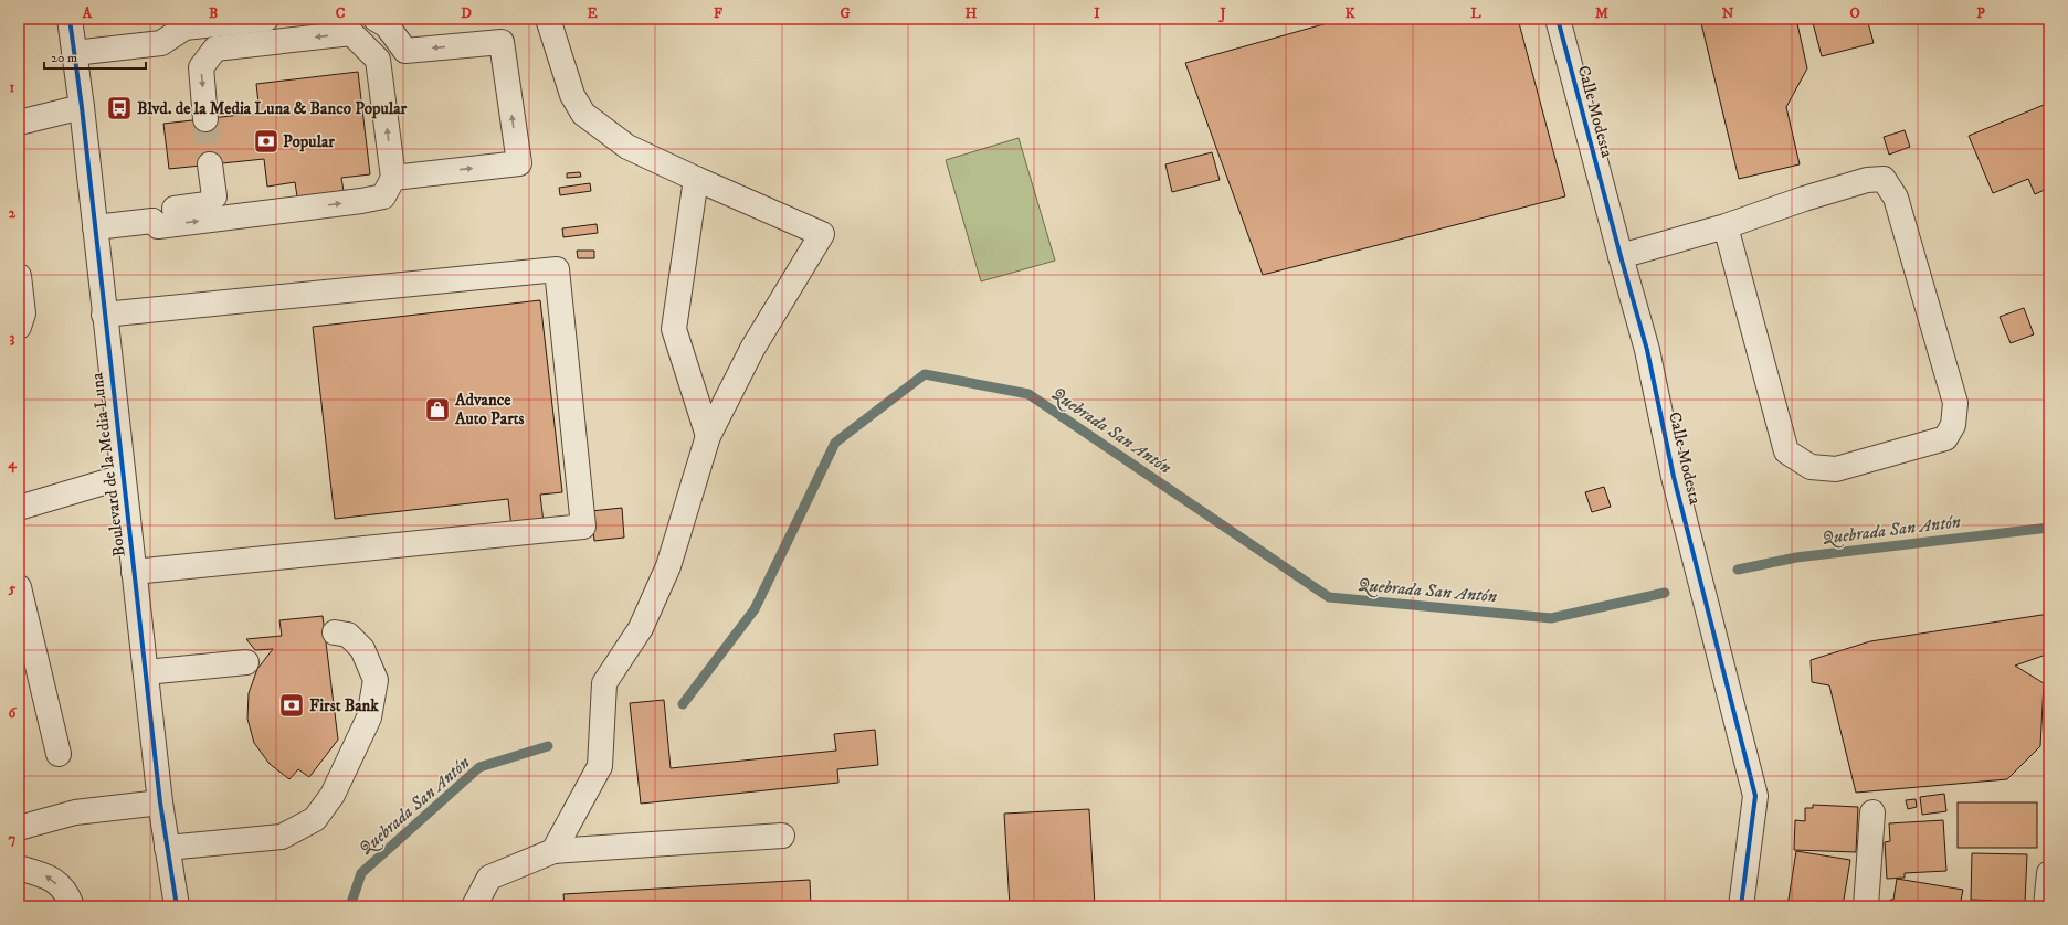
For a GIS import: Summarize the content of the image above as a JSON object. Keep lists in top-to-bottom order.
{
  "streets": {
    "street": ["Calle Modesta", "Boulevard de la Media Luna"]
  },
  "water": ["Quebrada San Antón"],
  "places": {
    "bus stop": ["Blvd. de la Media Luna & Banco Popular"],
    "bank": ["Popular", "First Bank"],
    "shop": ["Advance Auto Parts"]
  },
  "scale_bar": "20 m",
  "grid": {
    "columns": [
      "A",
      "B",
      "C",
      "D",
      "E",
      "F",
      "G",
      "H",
      "I",
      "J",
      "K",
      "L",
      "M",
      "N",
      "O",
      "P"
    ],
    "rows": [
      "1",
      "2",
      "3",
      "4",
      "5",
      "6",
      "7"
    ]
  }
}
